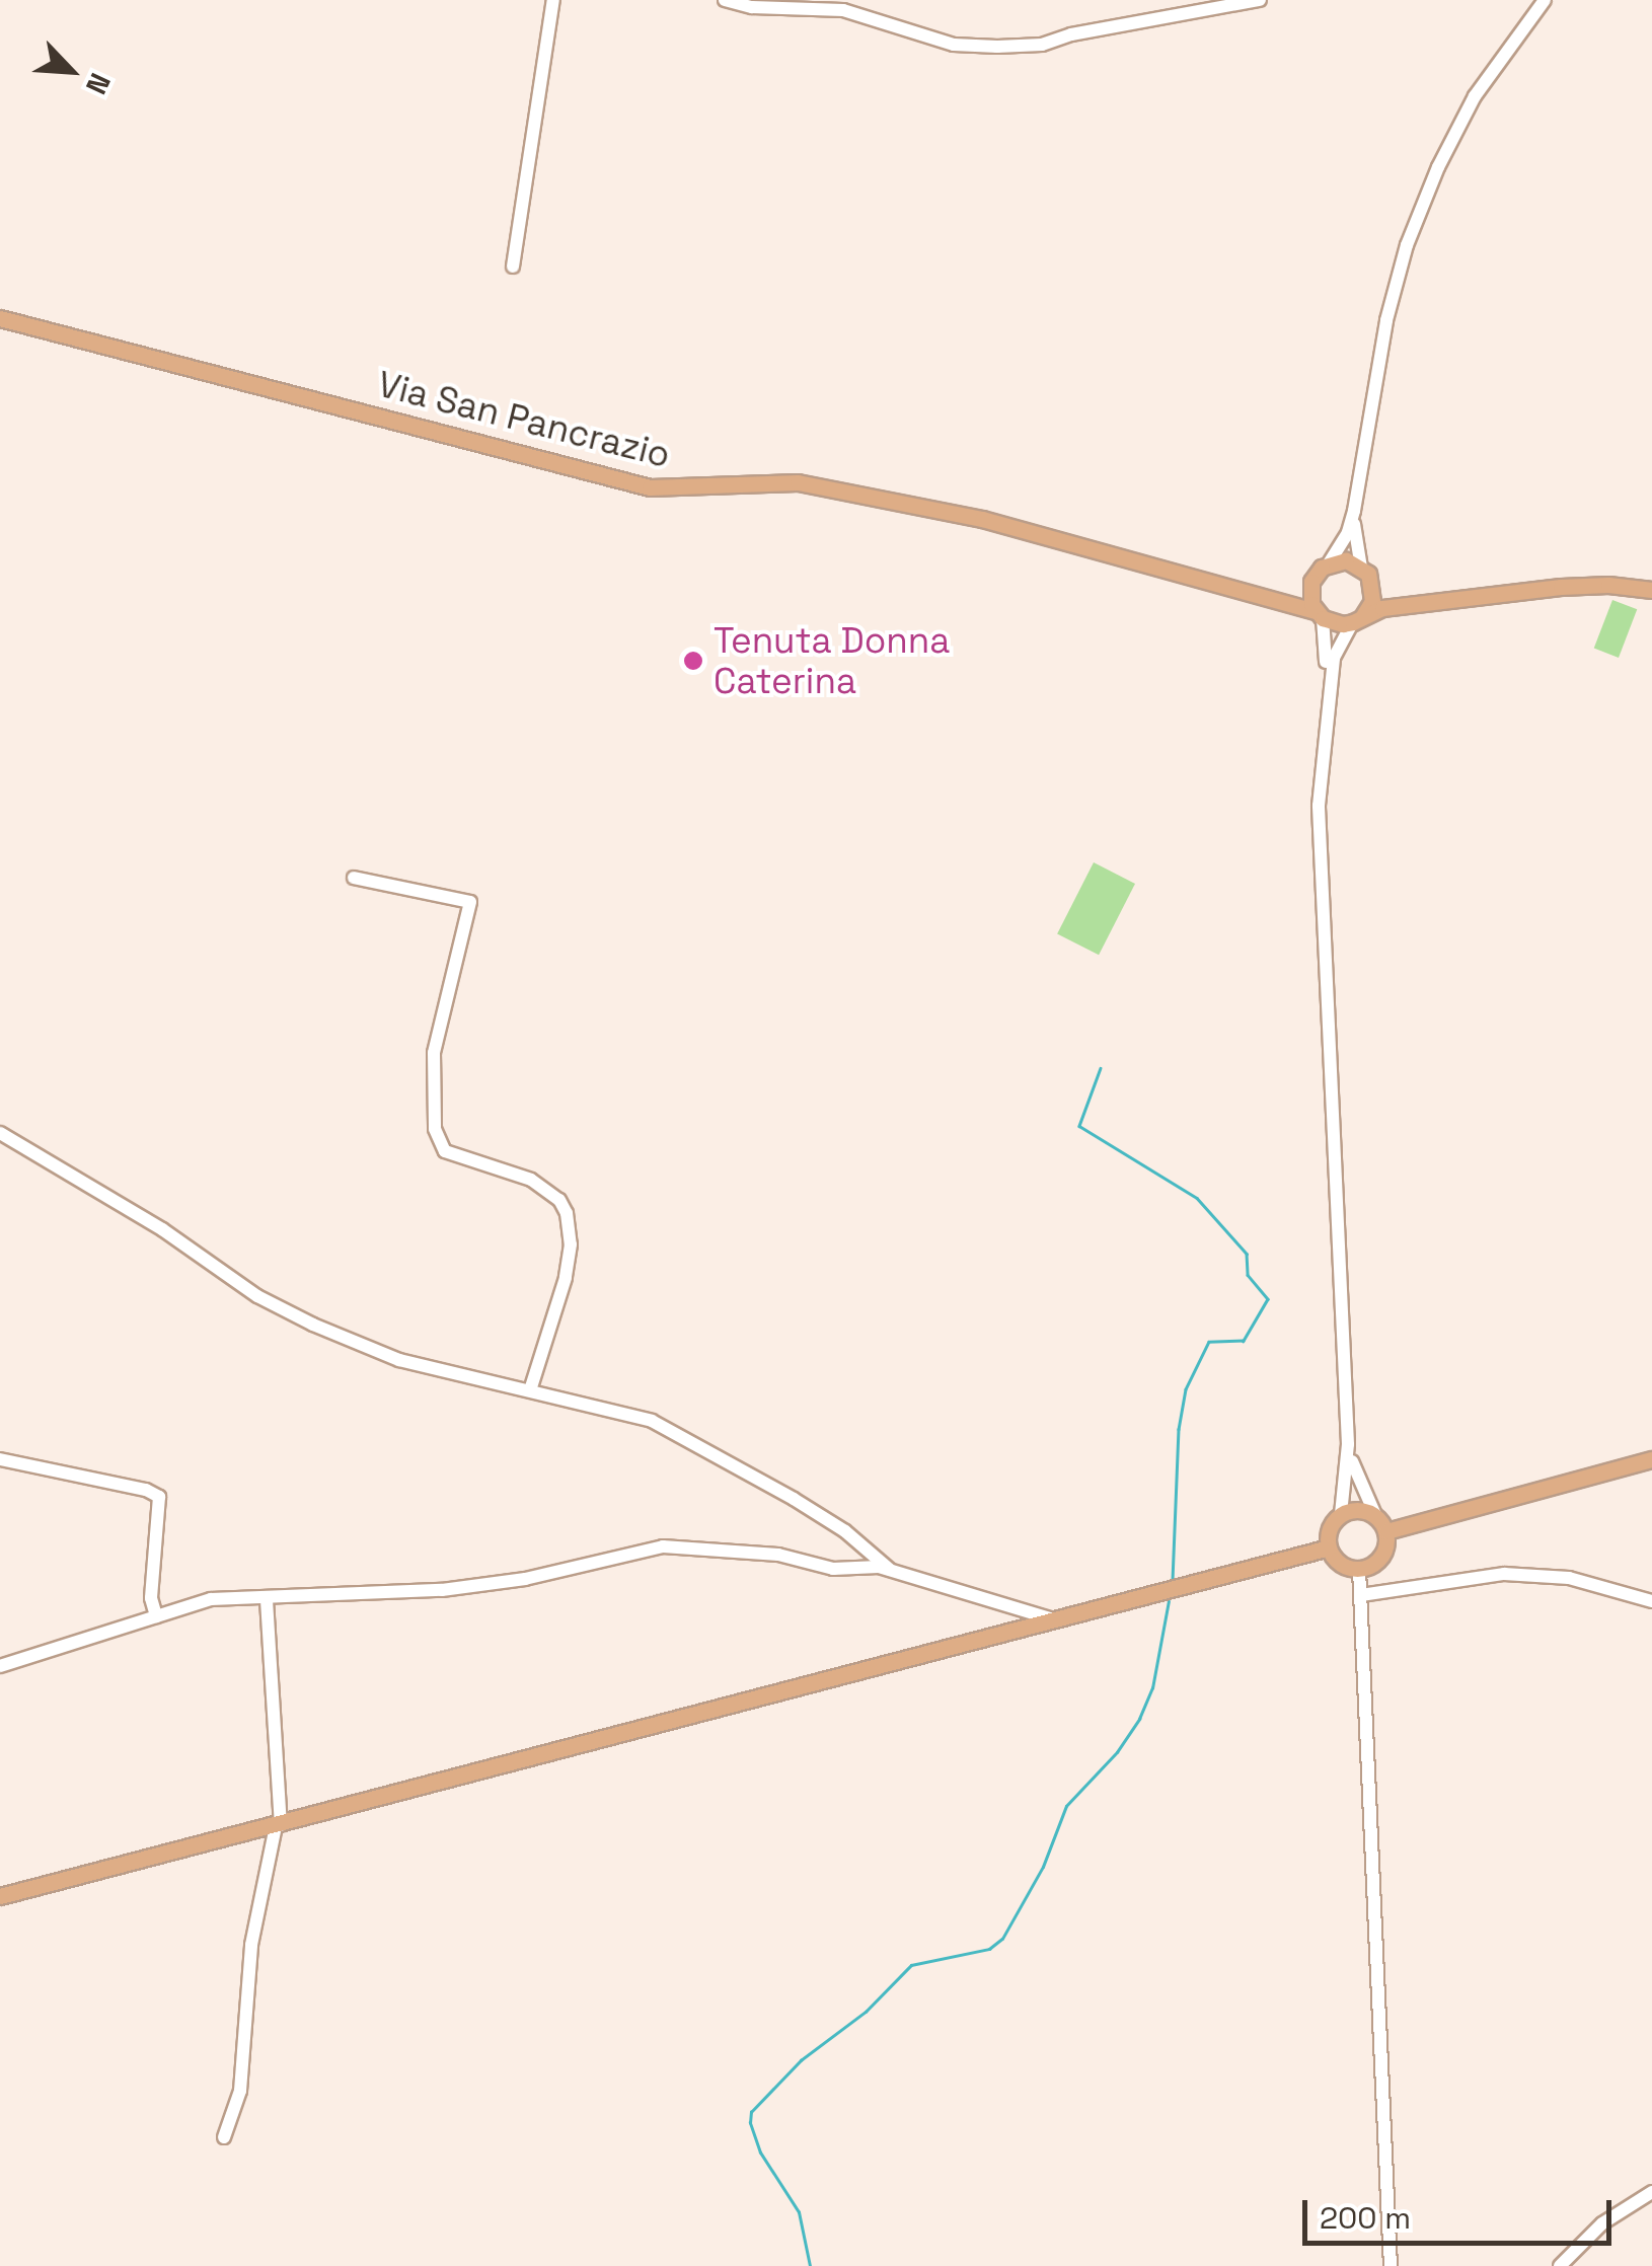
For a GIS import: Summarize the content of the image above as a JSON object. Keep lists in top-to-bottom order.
{
  "streets": {
    "main road": ["Via San Pancrazio"]
  },
  "places": ["Tenuta Donna Caterina"],
  "scale_bar": "200 m",
  "north": "bottom right"
}
